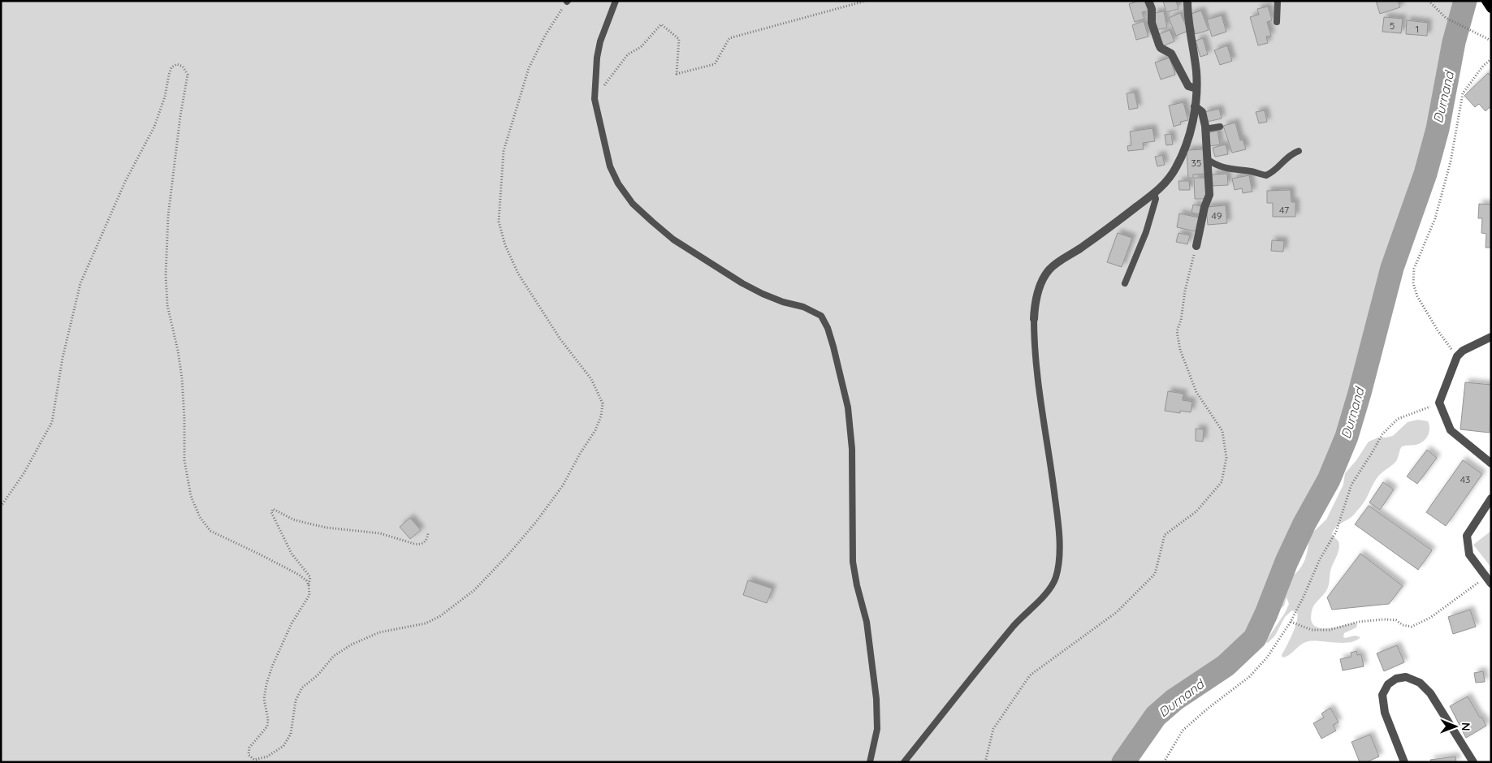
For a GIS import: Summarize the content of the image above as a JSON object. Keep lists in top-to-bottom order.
{
  "water": ["Durnand"],
  "house_numbers": [
    "5",
    "1",
    "35",
    "47",
    "49",
    "43"
  ],
  "north": "right"
}
